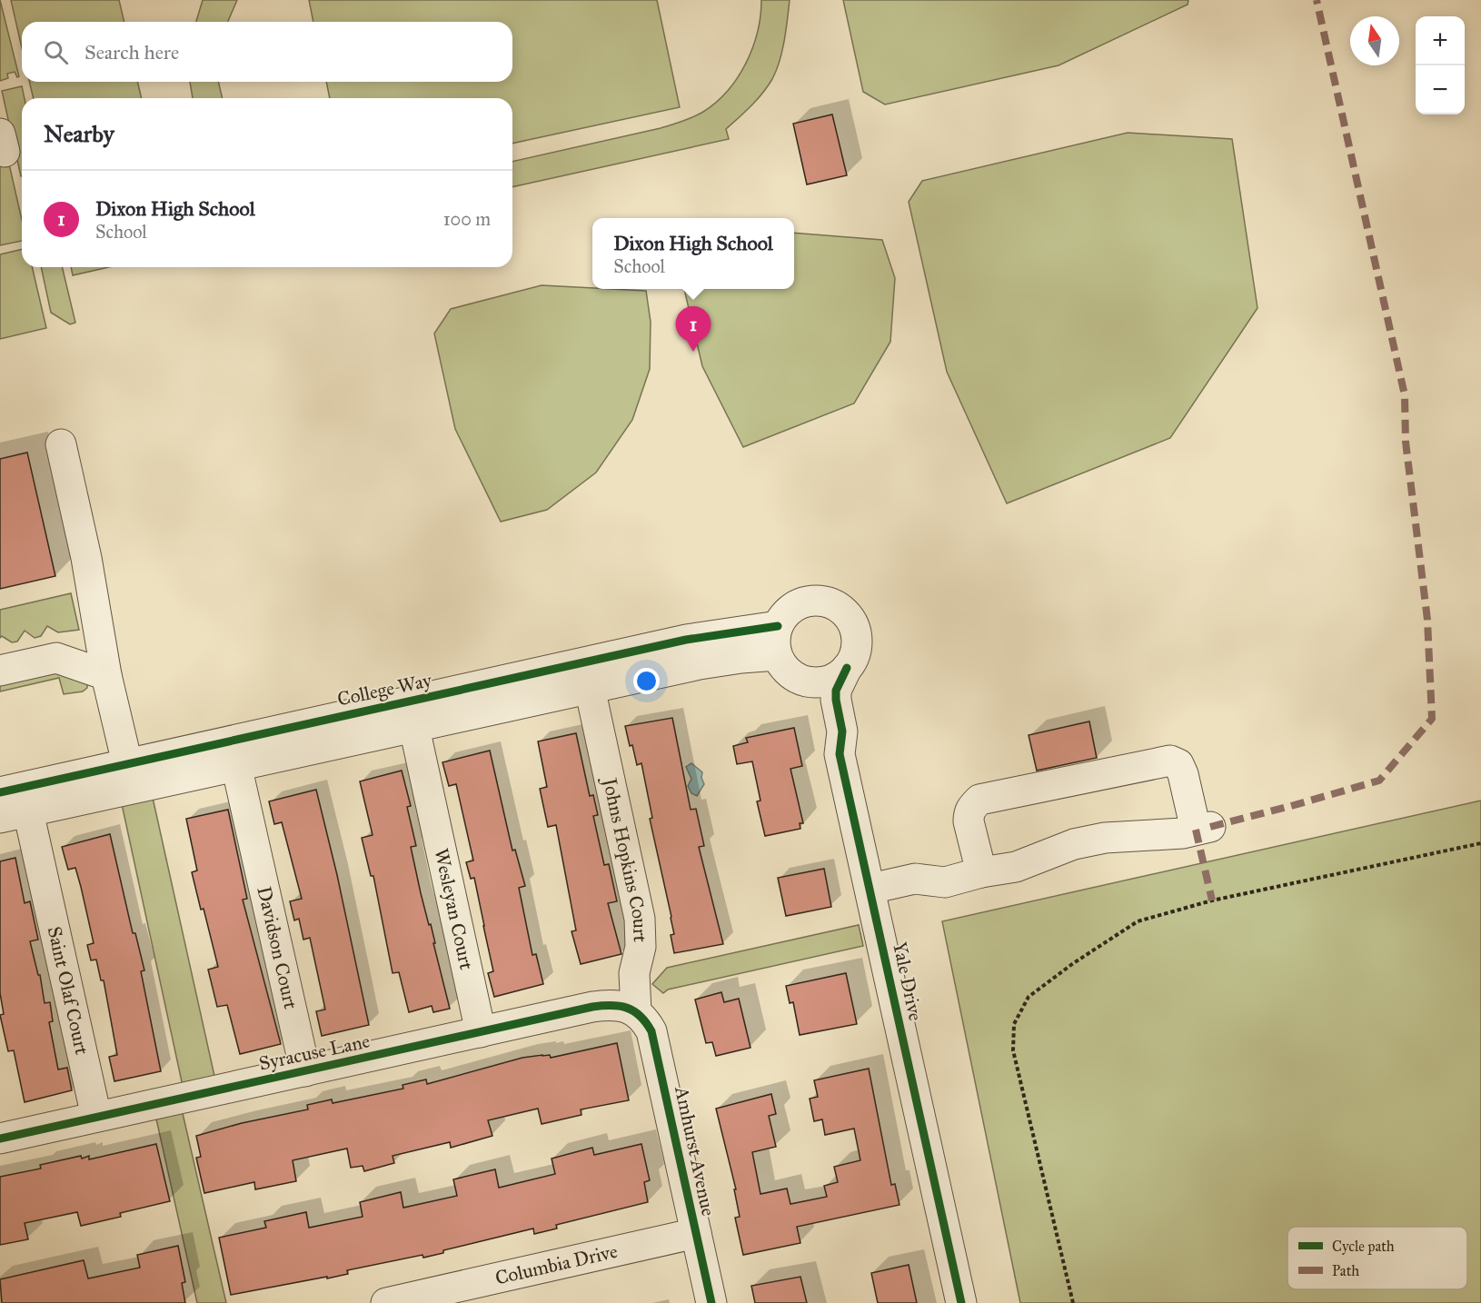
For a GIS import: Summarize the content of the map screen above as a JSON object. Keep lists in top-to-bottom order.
{
  "streets": {
    "street": [
      "College Way",
      "Johns Hopkins Court",
      "Wesleyan Court",
      "Davidson Court",
      "Yale Drive",
      "Saint Olaf Court",
      "Syracuse Lane",
      "Amhurst Avenue",
      "Columbia Drive"
    ]
  },
  "crossings": [
    ["College Way", "Yale Drive"],
    ["Johns Hopkins Court", "Syracuse Lane"],
    ["Johns Hopkins Court", "Amhurst Avenue"],
    ["Wesleyan Court", "Syracuse Lane"],
    ["Davidson Court", "Syracuse Lane"],
    ["Saint Olaf Court", "Syracuse Lane"],
    ["Syracuse Lane", "Amhurst Avenue"],
    ["Amhurst Avenue", "Columbia Drive"]
  ],
  "legend": ["Cycle path", "Path"],
  "north": "top",
  "page": {
    "map_buttons": ["+", "−"],
    "search": "Search here",
    "heading": "Nearby",
    "list": [
      {
        "mark": "1",
        "name": "Dixon High School",
        "note": "School",
        "value": "100 m"
      }
    ],
    "popup": ["Dixon High School", "School"],
    "pins": "1"
  }
}
